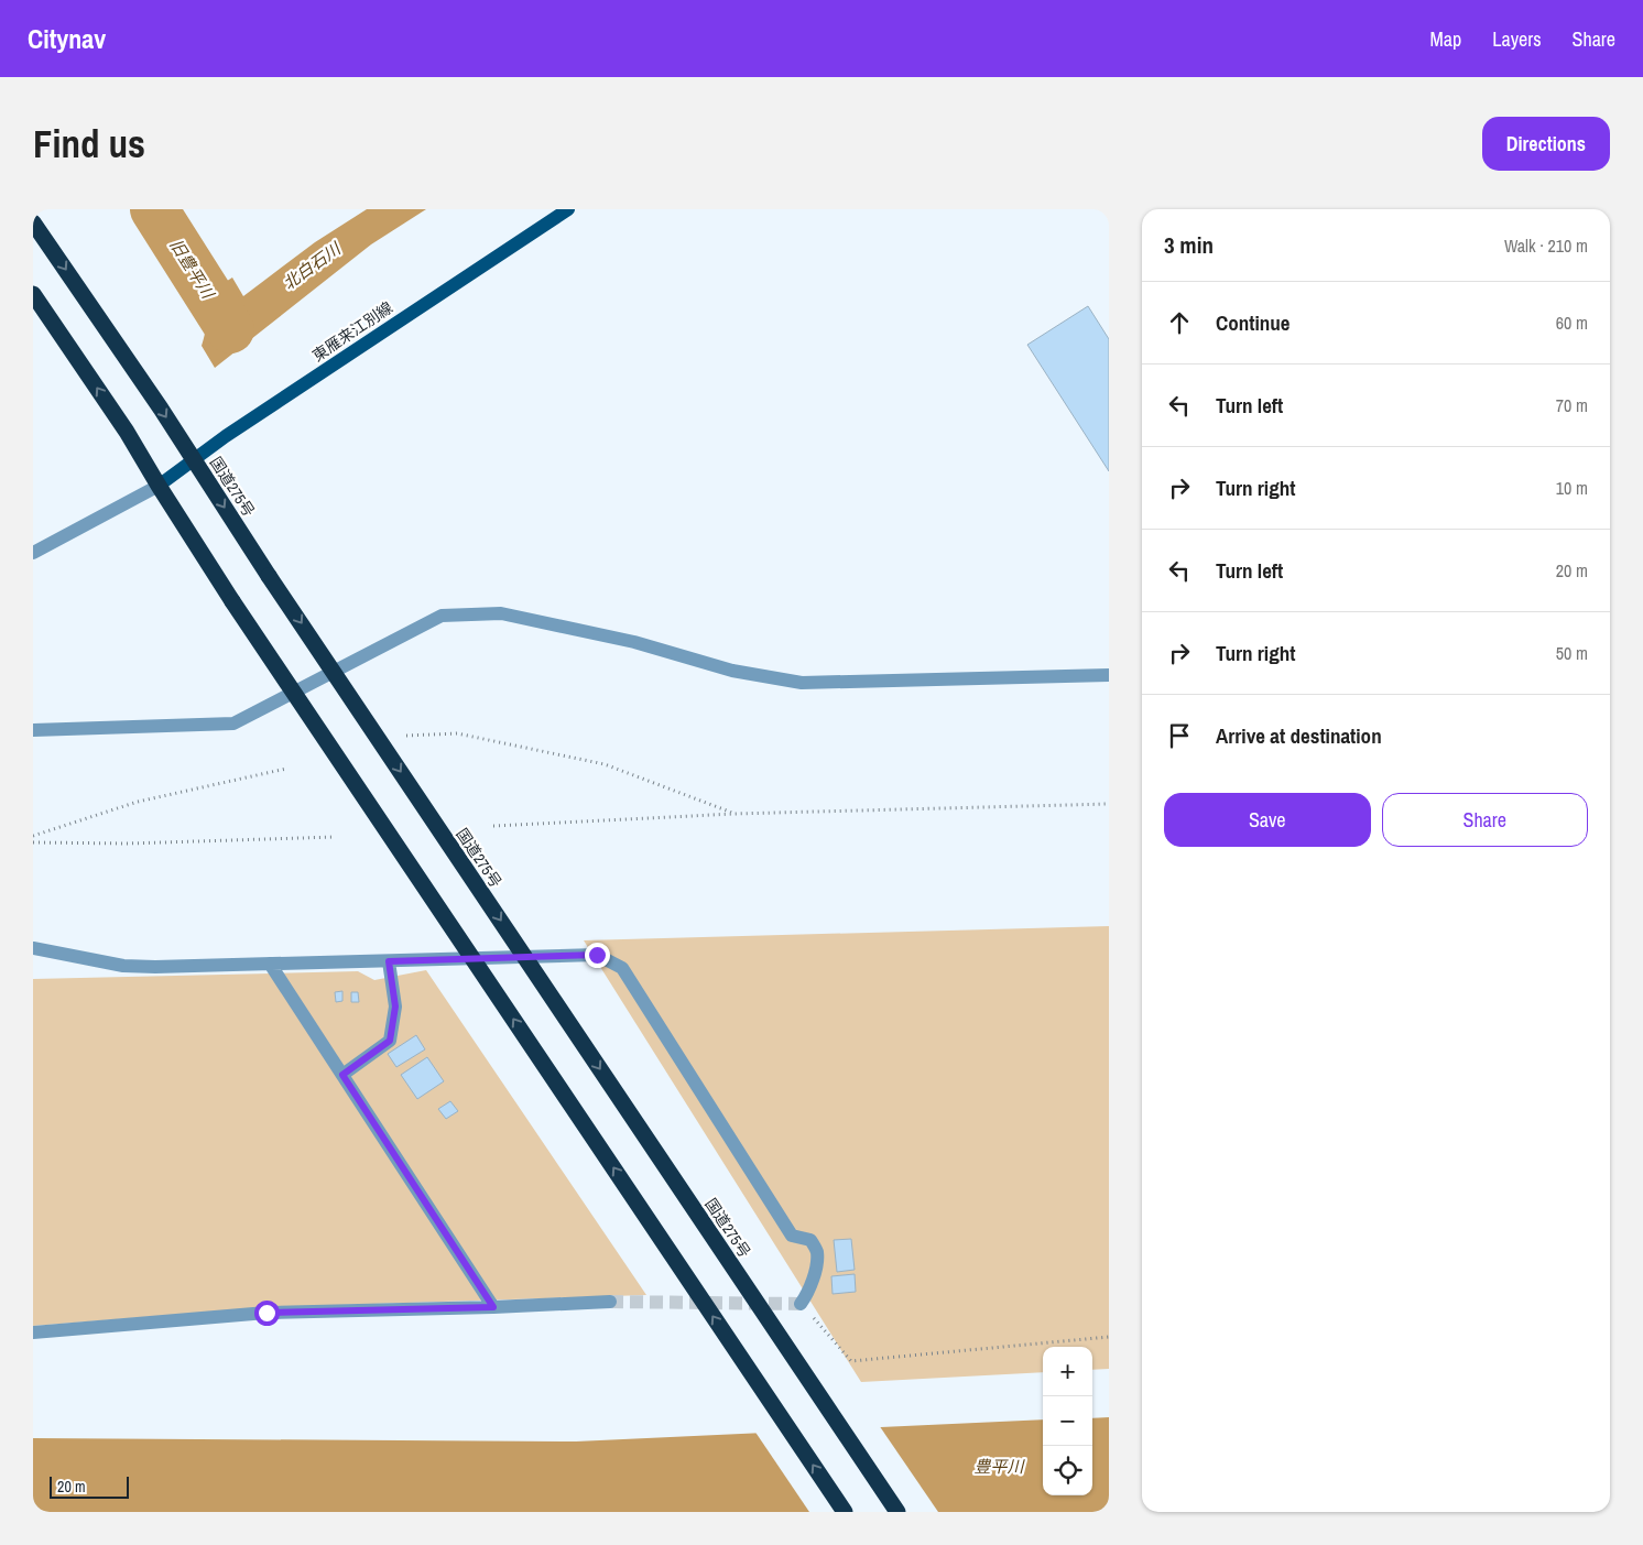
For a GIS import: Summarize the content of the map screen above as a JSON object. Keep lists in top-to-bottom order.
{
  "streets": {
    "highway": ["国道275号"],
    "main road": ["東雁来江別線"]
  },
  "crossings": [
    ["東雁来江別線", "国道275号"]
  ],
  "water": ["北白石川", "旧豊平川", "豊平川"],
  "scale_bar": "20 m",
  "page": {
    "header": "Citynav",
    "nav": ["Map", "Layers", "Share"],
    "buttons": [
      "Directions",
      ["Save", "Share"]
    ],
    "title": "Find us",
    "heading": ["3 min", "Walk · 210 m"],
    "list": [
      ["Continue", "60 m"],
      ["Turn left", "70 m"],
      ["Turn right", "10 m"],
      ["Turn left", "20 m"],
      ["Turn right", "50 m"],
      "Arrive at destination"
    ],
    "map_buttons": ["+", "−"],
    "scale": "20 m"
  }
}
